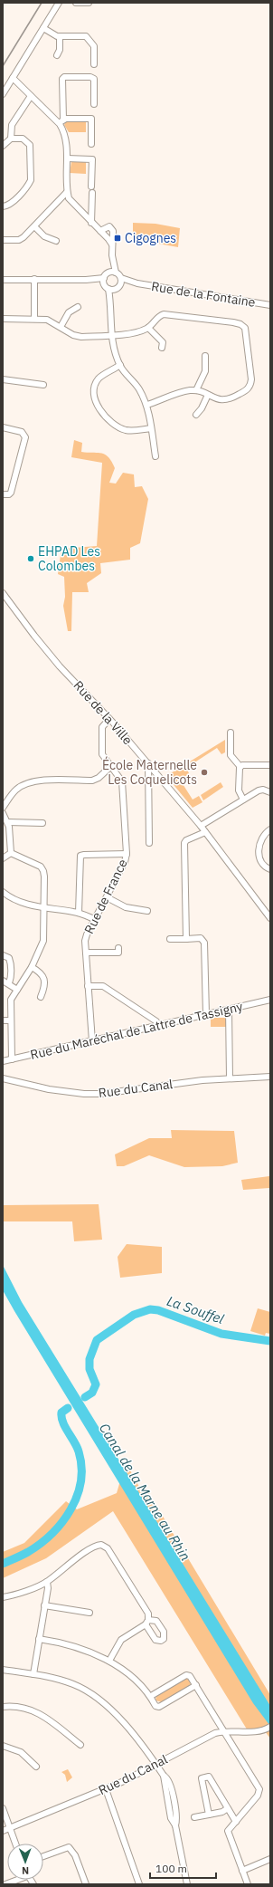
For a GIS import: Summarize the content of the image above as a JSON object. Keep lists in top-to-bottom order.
{
  "streets": {
    "street": [
      "Rue de la Fontaine",
      "Rue de la Ville",
      "Rue de France",
      "Rue du Maréchal de Lattre de Tassigny",
      "Rue du Canal"
    ]
  },
  "crossings": [
    ["Rue de la Ville", "Rue de France"],
    ["Rue de France", "Rue du Maréchal de Lattre de Tassigny"]
  ],
  "water": ["La Souffel", "Canal de la Marne au Rhin"],
  "places": {
    "transit": ["Cigognes"],
    "other": ["EHPAD Les Colombes", "École Maternelle Les Coquelicots"]
  },
  "scale_bar": "100 m",
  "north": "bottom"
}
